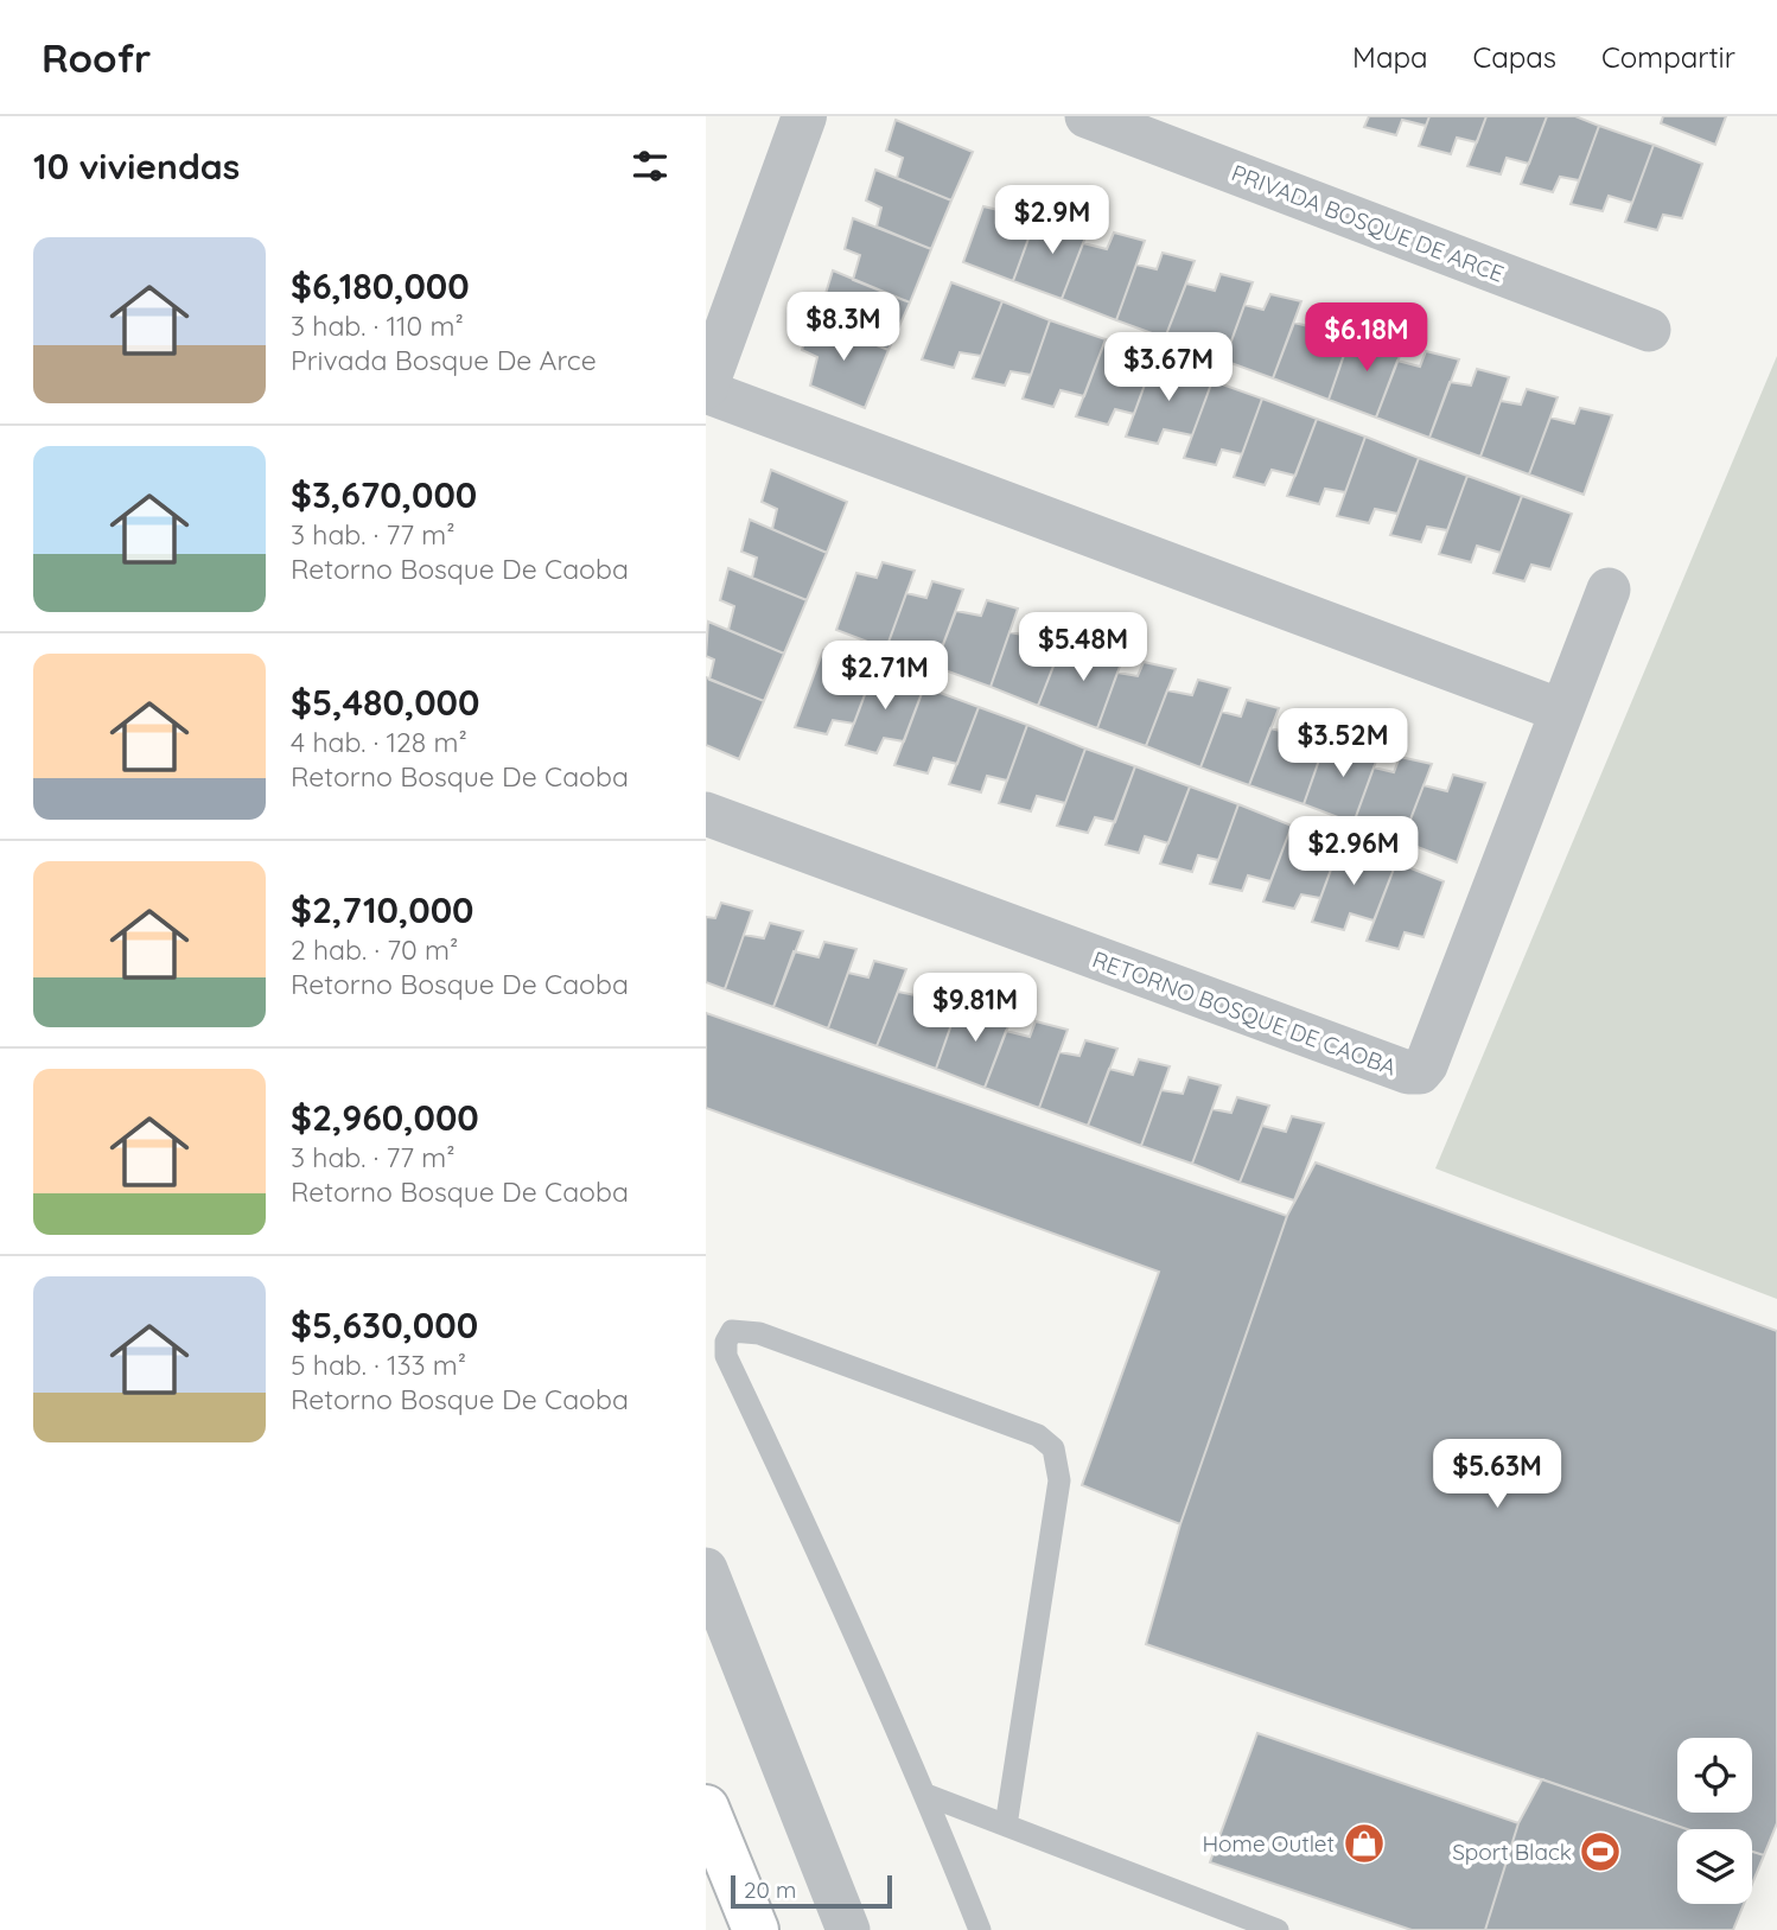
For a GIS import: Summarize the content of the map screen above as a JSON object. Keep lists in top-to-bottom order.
{
  "streets": {
    "street": ["PRIVADA BOSQUE DE ARCE", "RETORNO BOSQUE DE CAOBA"]
  },
  "places": {
    "shop": ["Home Outlet"],
    "sports": ["Sport Black"]
  },
  "scale_bar": "20 m",
  "page": {
    "header": "Roofr",
    "nav": ["Mapa", "Capas", "Compartir"],
    "heading": "10 viviendas",
    "price": [
      "$2.9M",
      "$8.3M",
      "$6.18M",
      "$3.67M",
      "$5.48M",
      "$2.71M",
      "$3.52M",
      "$2.96M",
      "$9.81M",
      "$5.63M"
    ],
    "list": [
      {
        "name": "$6,180,000",
        "note": "3 hab. · 110 m² · Privada Bosque De Arce"
      },
      {
        "name": "$3,670,000",
        "note": "3 hab. · 77 m² · Retorno Bosque De Caoba"
      },
      {
        "name": "$5,480,000",
        "note": "4 hab. · 128 m² · Retorno Bosque De Caoba"
      },
      {
        "name": "$2,710,000",
        "note": "2 hab. · 70 m² · Retorno Bosque De Caoba"
      },
      {
        "name": "$2,960,000",
        "note": "3 hab. · 77 m² · Retorno Bosque De Caoba"
      },
      {
        "name": "$5,630,000",
        "note": "5 hab. · 133 m² · Retorno Bosque De Caoba"
      }
    ],
    "scale": "20 m"
  }
}
